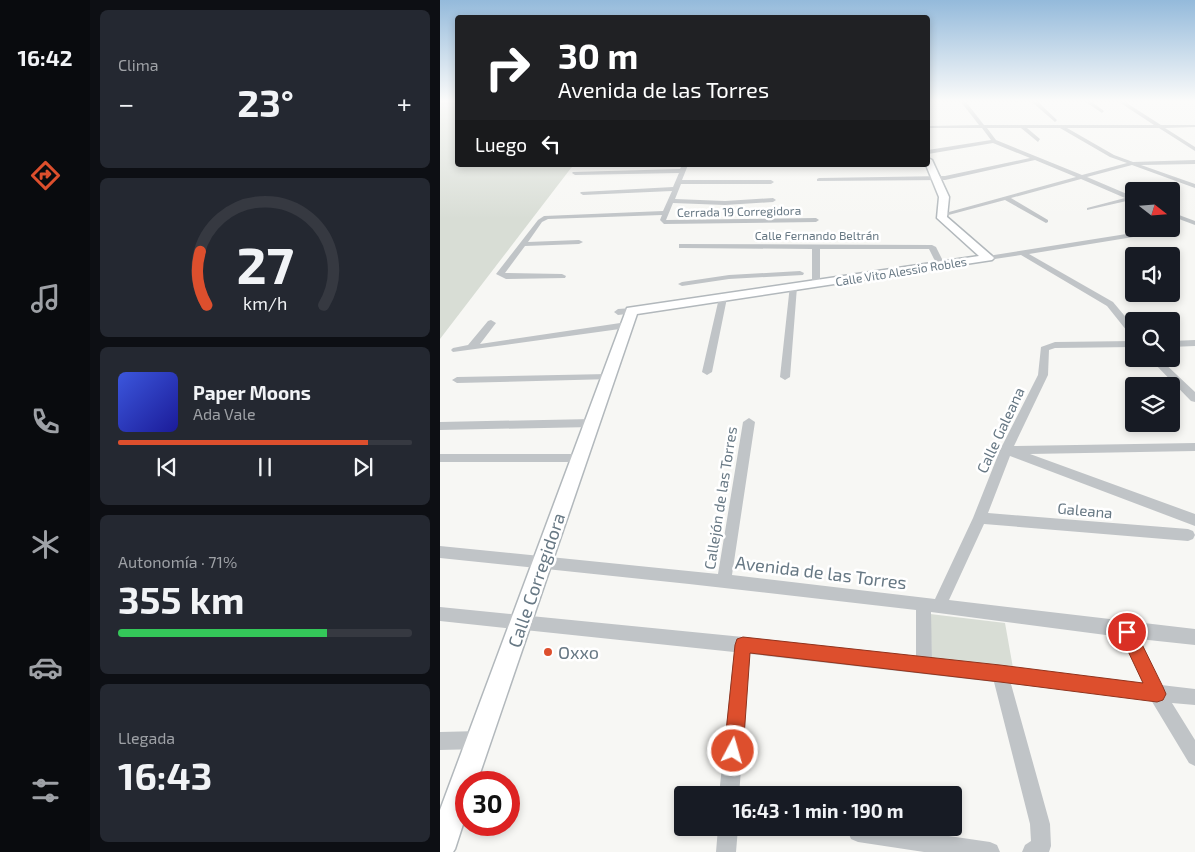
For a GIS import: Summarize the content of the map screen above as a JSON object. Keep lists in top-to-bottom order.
{
  "streets": {
    "street": [
      "Cerrada 19 Corregidora",
      "Calle Fernando Beltrán",
      "Calle Vito Alessio Robles",
      "Calle Galeana",
      "Callejón de las Torres",
      "Galeana",
      "Avenida de las Torres",
      "Calle Corregidora"
    ]
  },
  "crossings": [
    ["Calle Fernando Beltrán", "Calle Vito Alessio Robles"],
    ["Calle Vito Alessio Robles", "Calle Corregidora"],
    ["Calle Galeana", "Galeana"],
    ["Calle Galeana", "Avenida de las Torres"],
    ["Callejón de las Torres", "Avenida de las Torres"],
    ["Avenida de las Torres", "Calle Corregidora"]
  ],
  "places": ["Oxxo"],
  "north": "right",
  "page": {
    "tabs": "16:42",
    "tile": [
      "Clima",
      ["Autonomía · 71%", "355 km"],
      ["Llegada", "16:43"]
    ],
    "turn": ["30 m", "Avenida de las Torres"],
    "heat": ["−", "23°", "+"],
    "then": "Luego",
    "song": ["Paper Moons", "Ada Vale"],
    "limit": "30",
    "trip": "16:43 · 1 min · 190 m",
    "gauge": ["27", "km/h"]
  }
}
